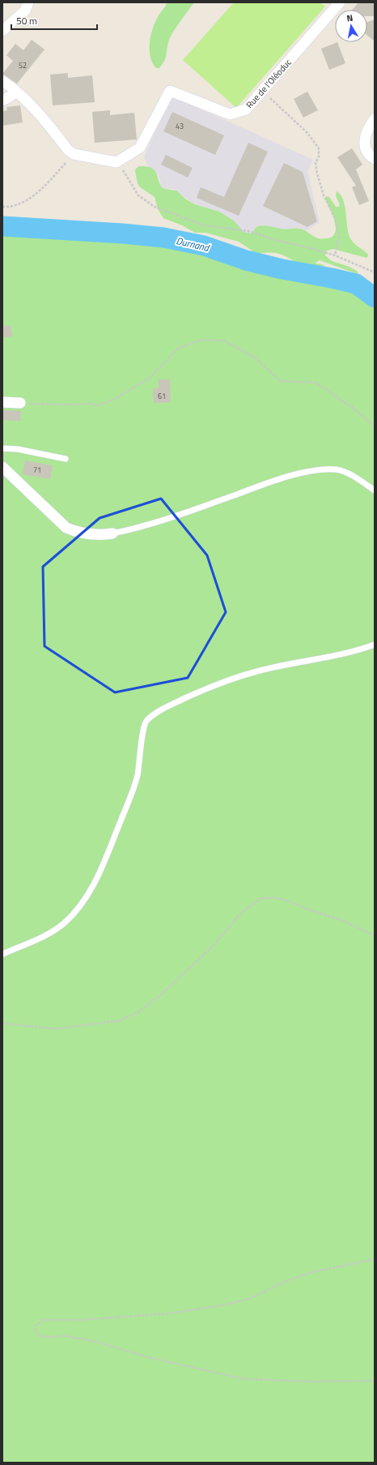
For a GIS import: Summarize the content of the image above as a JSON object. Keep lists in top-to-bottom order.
{
  "streets": {
    "street": ["Rue de l'Oléoduc"]
  },
  "water": ["Durnand"],
  "house_numbers": [
    "52",
    "43",
    "61",
    "71"
  ],
  "scale_bar": "50 m",
  "north": "top"
}
